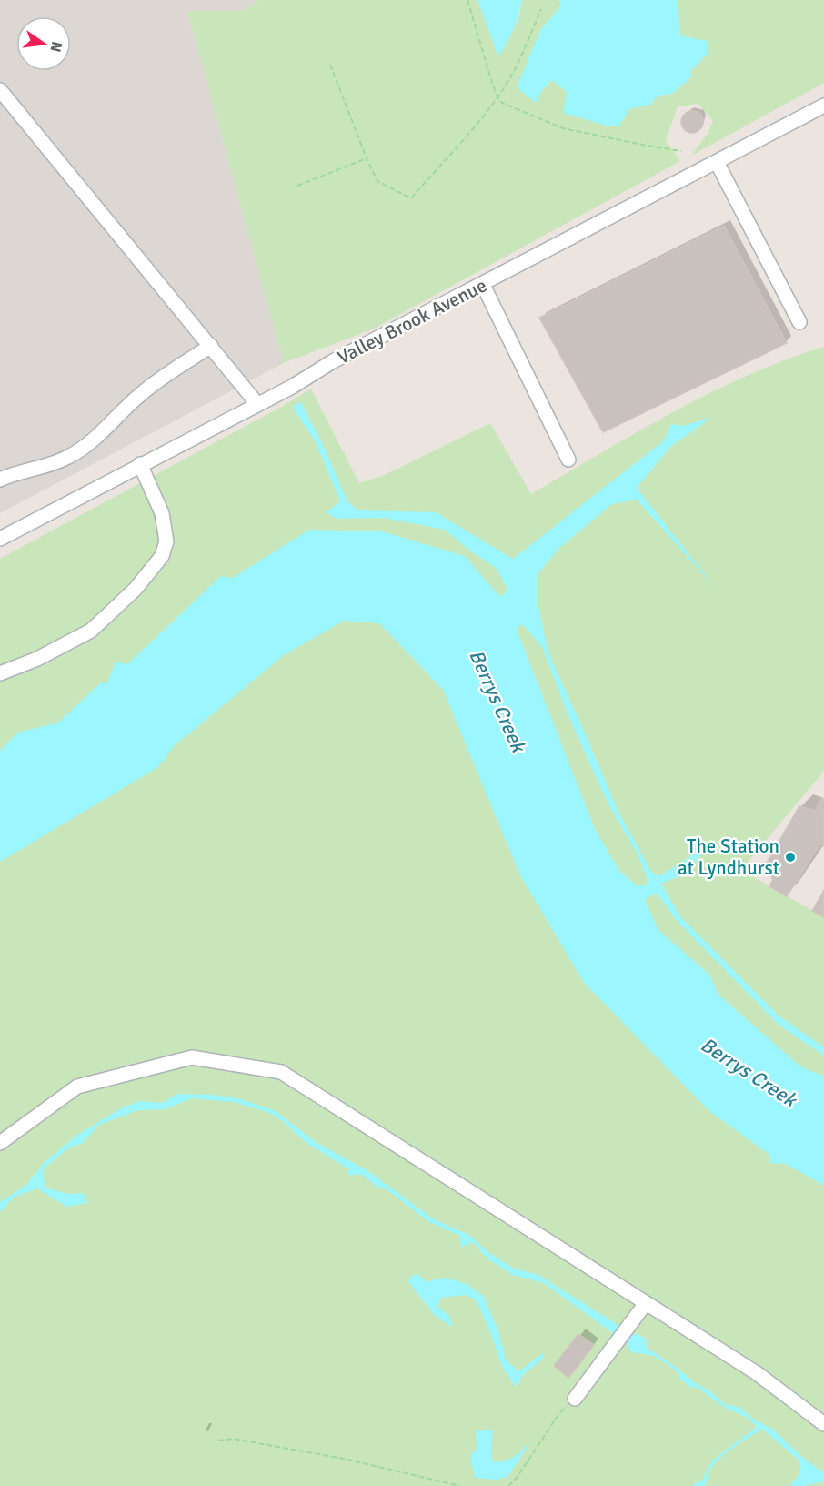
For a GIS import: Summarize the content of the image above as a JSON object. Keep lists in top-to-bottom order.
{
  "streets": {
    "street": ["Valley Brook Avenue"]
  },
  "water": ["Berrys Creek"],
  "places": ["The Station at Lyndhurst"],
  "north": "right"
}
